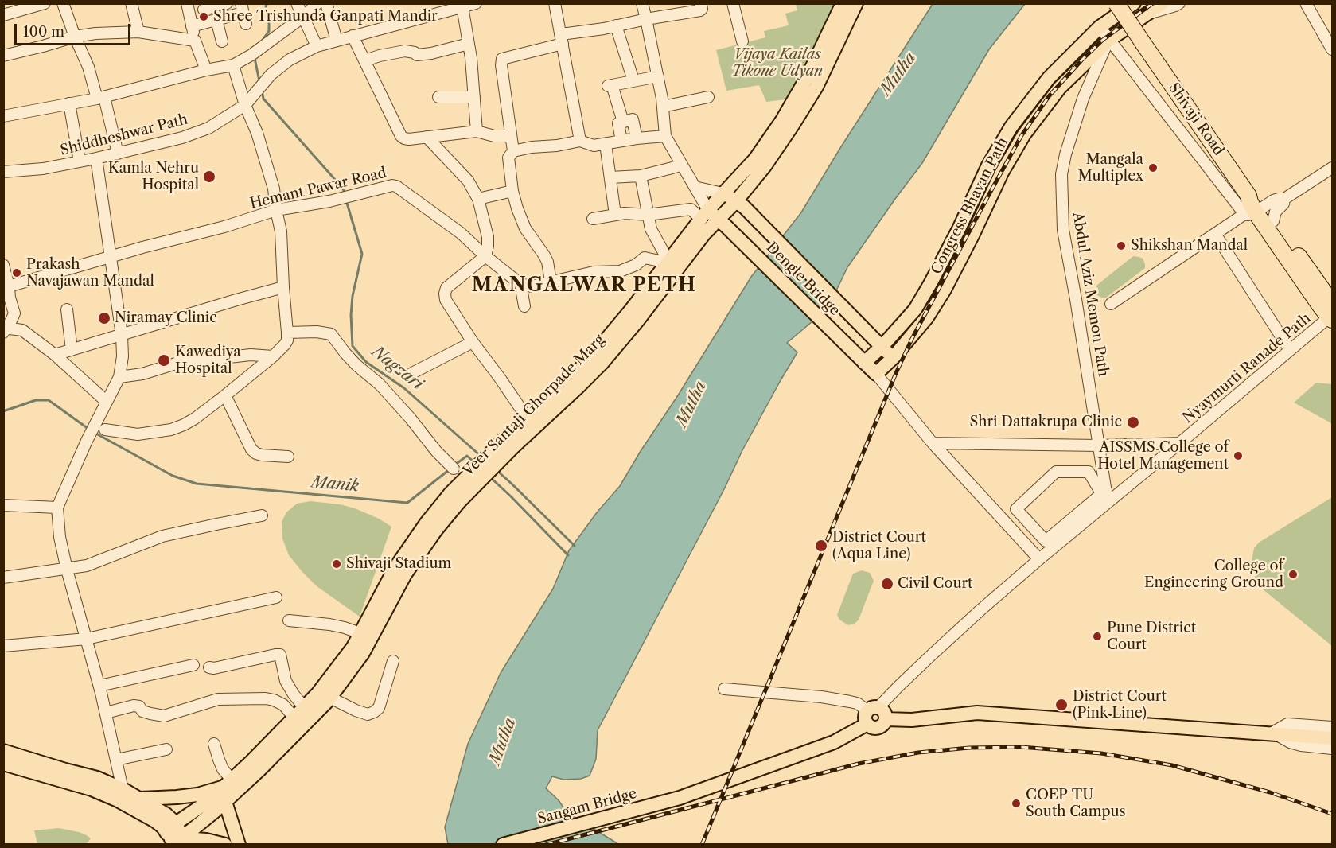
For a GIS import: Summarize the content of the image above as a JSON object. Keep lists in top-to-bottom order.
{
  "streets": {
    "highway": ["Shivaji Road"],
    "main road": [
      "Congress Bhavan Path",
      "Dengle Bridge",
      "Veer Santaji Ghorpade Marg",
      "Sangam Bridge"
    ],
    "street": [
      "Shiddheshwar Path",
      "Hemant Pawar Road",
      "Abdul Aziz Memon Path",
      "Nyaymurti Ranade Path"
    ]
  },
  "crossings": [
    ["Shivaji Road", "Nyaymurti Ranade Path"],
    ["Congress Bhavan Path", "Dengle Bridge"],
    ["Congress Bhavan Path", "Abdul Aziz Memon Path"],
    ["Dengle Bridge", "Veer Santaji Ghorpade Marg"],
    ["Abdul Aziz Memon Path", "Nyaymurti Ranade Path"],
    ["Nyaymurti Ranade Path", "Sangam Bridge"]
  ],
  "districts": ["MANGALWAR PETH"],
  "water": ["Mutha", "Nagzari", "Manik"],
  "parks": ["Vijaya Kailas Tikone Udyan"],
  "places": [
    "Shree Trishunda Ganpati Mandir",
    "Mangala Multiplex",
    "Kamla Nehru Hospital",
    "Shikshan Mandal",
    "Prakash Navajawan Mandal",
    "Niramay Clinic",
    "Kawediya Hospital",
    "Shri Dattakrupa Clinic",
    "AISSMS College of Hotel Management",
    "District Court (Aqua Line)",
    "Shivaji Stadium",
    "College of Engineering Ground",
    "Civil Court",
    "Pune District Court",
    "District Court (Pink Line)",
    "COEP TU South Campus"
  ],
  "scale_bar": "100 m"
}
